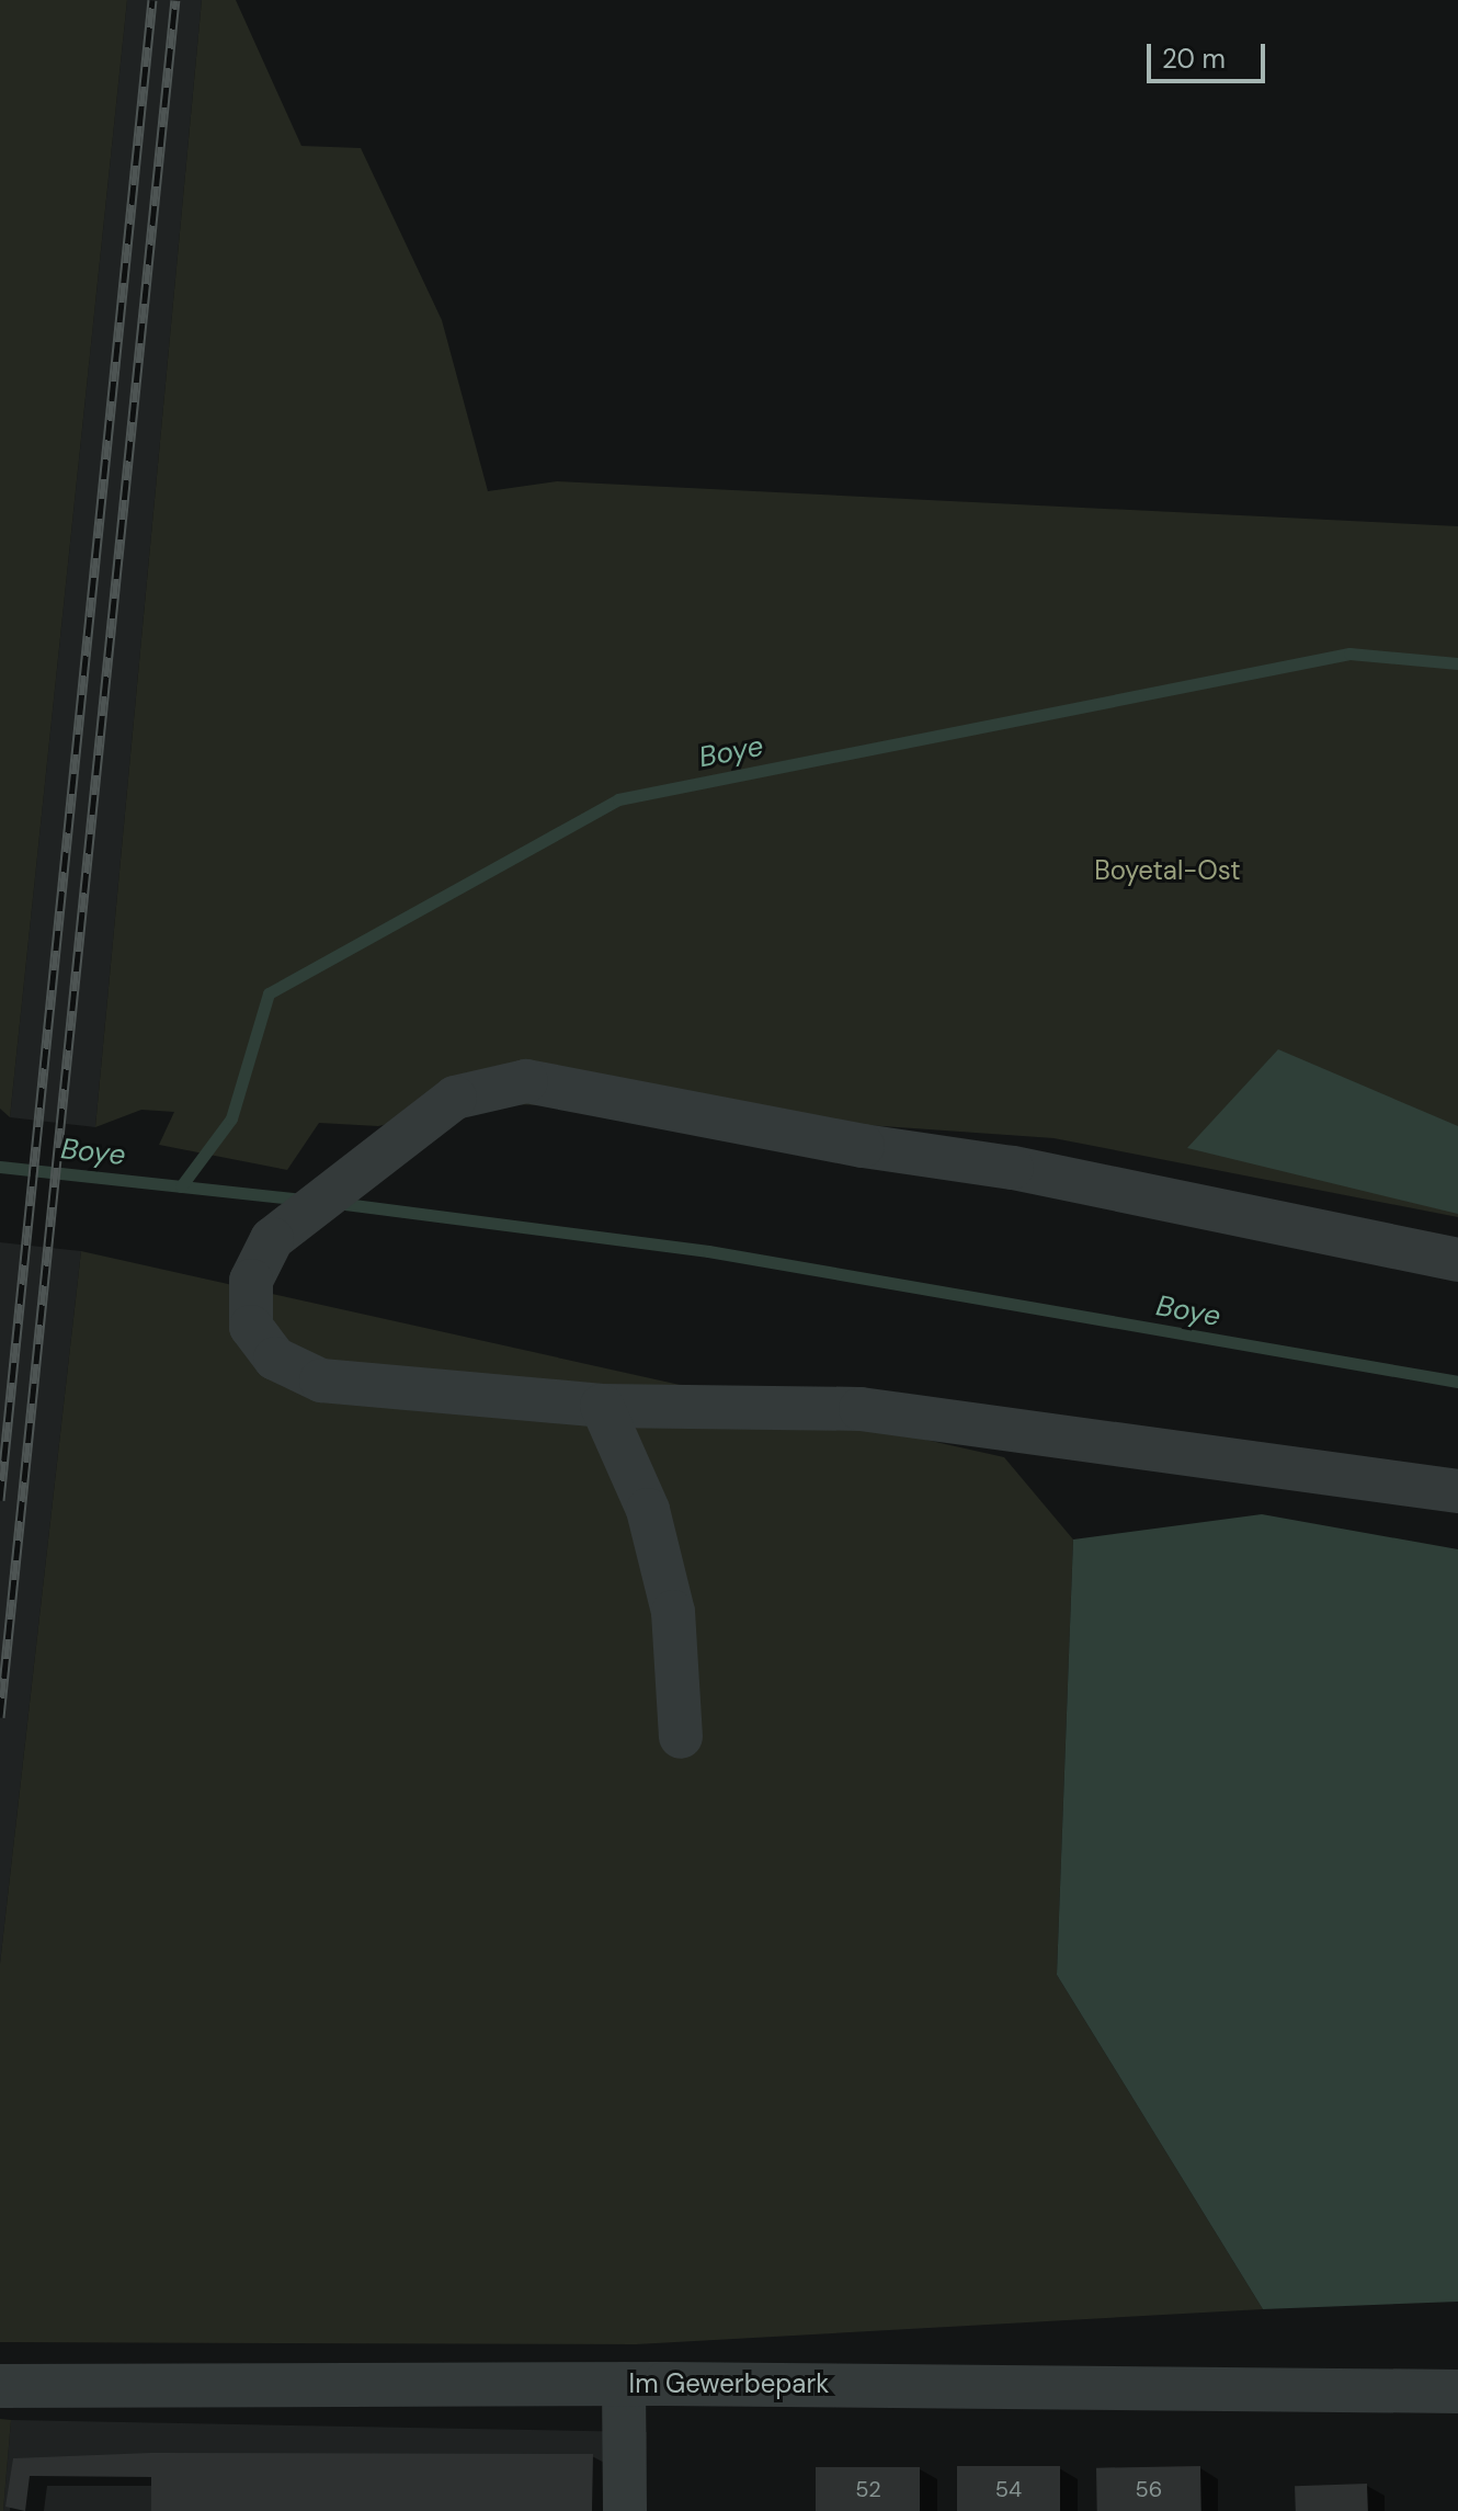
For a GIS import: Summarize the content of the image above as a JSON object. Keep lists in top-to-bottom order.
{
  "streets": {
    "street": ["Im Gewerbepark"]
  },
  "water": ["Boye"],
  "parks": ["Boyetal-Ost"],
  "house_numbers": ["52", "54", "56"],
  "scale_bar": "20 m"
}
